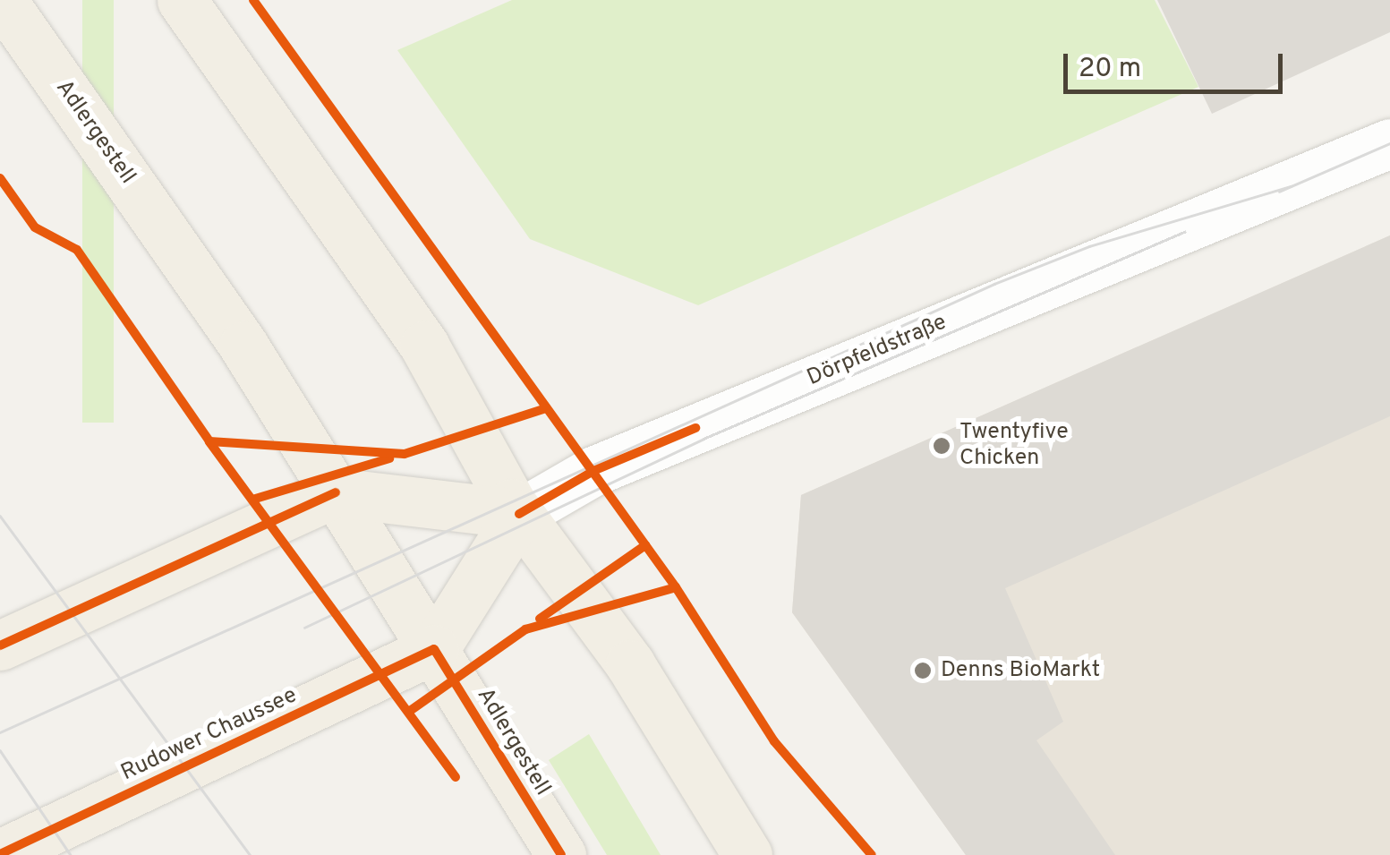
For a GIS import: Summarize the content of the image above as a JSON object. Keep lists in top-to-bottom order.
{
  "streets": {
    "main road": ["Adlergestell", "Dörpfeldstraße", "Rudower Chaussee"]
  },
  "crossings": [
    ["Adlergestell", "Dörpfeldstraße"],
    ["Adlergestell", "Rudower Chaussee"],
    ["Dörpfeldstraße", "Rudower Chaussee"]
  ],
  "places": ["Twentyfive Chicken", "Denns BioMarkt"],
  "scale_bar": "20 m"
}
